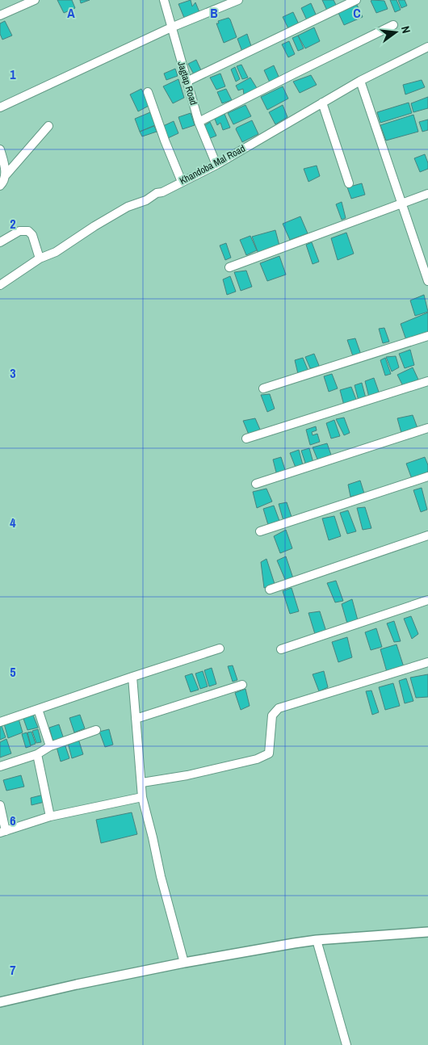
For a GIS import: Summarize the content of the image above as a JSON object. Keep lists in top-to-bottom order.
{
  "streets": {
    "street": ["Jagtap Road", "Khandoba Mal Road"]
  },
  "crossings": [
    ["Jagtap Road", "Khandoba Mal Road"]
  ],
  "north": "right",
  "grid": {
    "columns": ["A", "B", "C"],
    "rows": [
      "1",
      "2",
      "3",
      "4",
      "5",
      "6",
      "7"
    ]
  }
}
